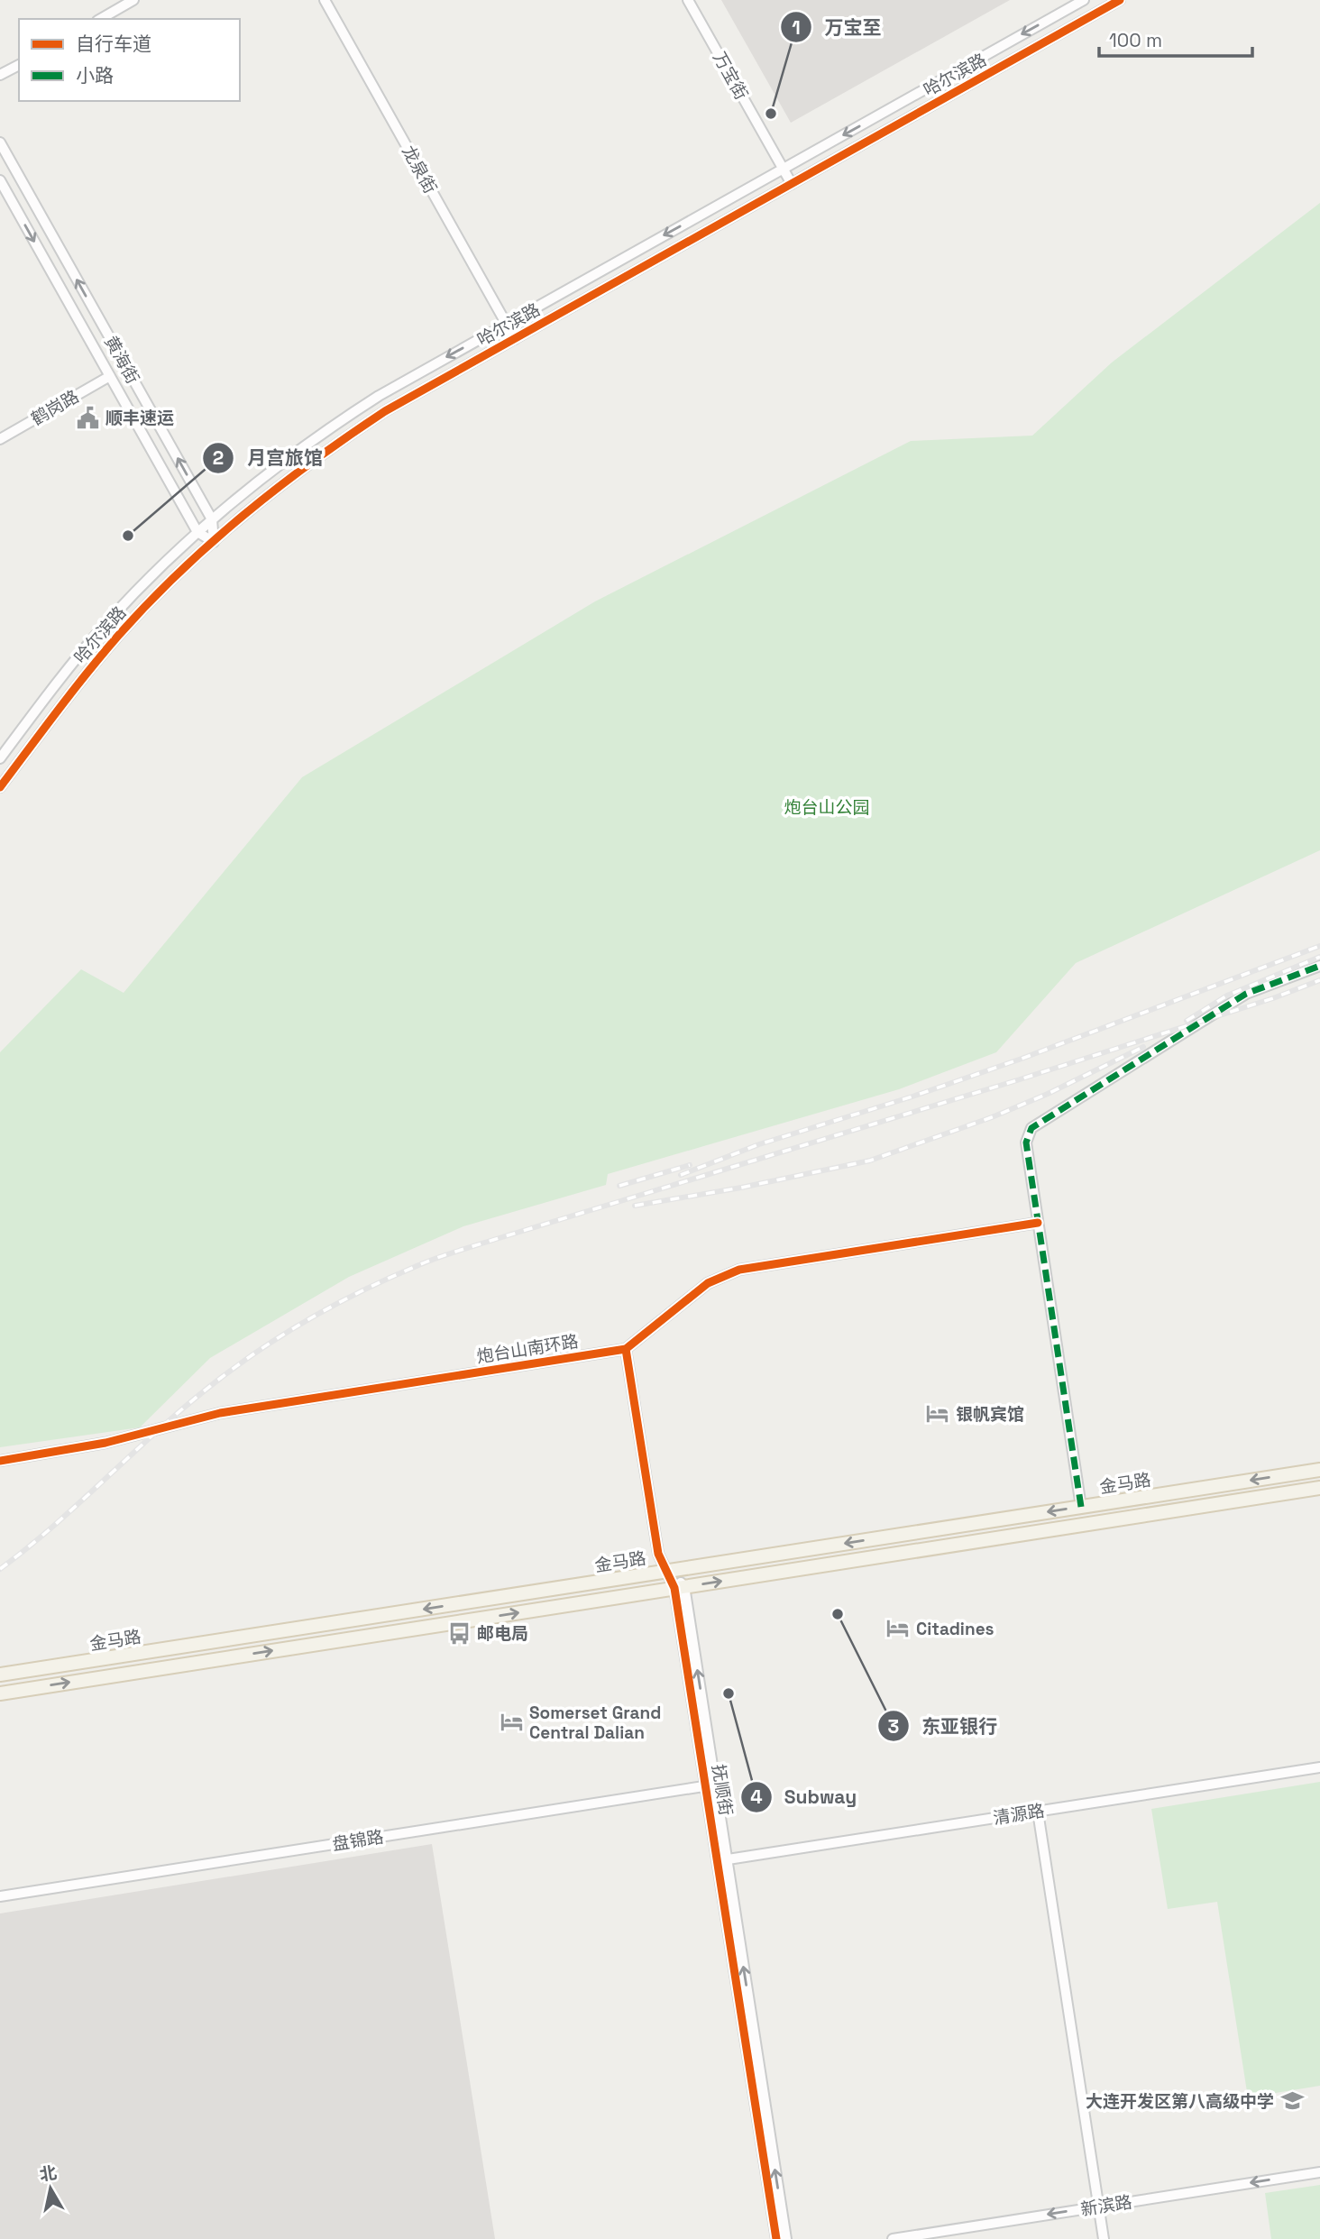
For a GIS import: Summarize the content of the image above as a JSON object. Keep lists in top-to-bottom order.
{
  "streets": {
    "main road": ["金马路"],
    "street": [
      "哈尔滨路",
      "万宝街",
      "龙泉街",
      "黄海街",
      "鹤岗路",
      "炮台山南环路",
      "抚顺街",
      "清源路",
      "盘锦路",
      "新滨路"
    ]
  },
  "crossings": [
    ["哈尔滨路", "万宝街"],
    ["哈尔滨路", "龙泉街"],
    ["哈尔滨路", "黄海街"],
    ["黄海街", "鹤岗路"],
    ["炮台山南环路", "抚顺街"],
    ["金马路", "抚顺街"],
    ["抚顺街", "清源路"],
    ["抚顺街", "盘锦路"]
  ],
  "one_way": ["新滨路"],
  "parks": ["炮台山公园"],
  "places": {
    "other": [
      "万宝至",
      "月宫旅馆",
      "东亚银行",
      "Subway"
    ],
    "public building": ["顺丰速运"],
    "hotel": ["银帆宾馆", "Citadines", "Somerset Grand Central Dalian"],
    "bus stop": ["邮电局"],
    "school or university": ["大连开发区第八高级中学"]
  },
  "legend": ["自行车道", "小路"],
  "scale_bar": "100 m",
  "north": "top"
}
